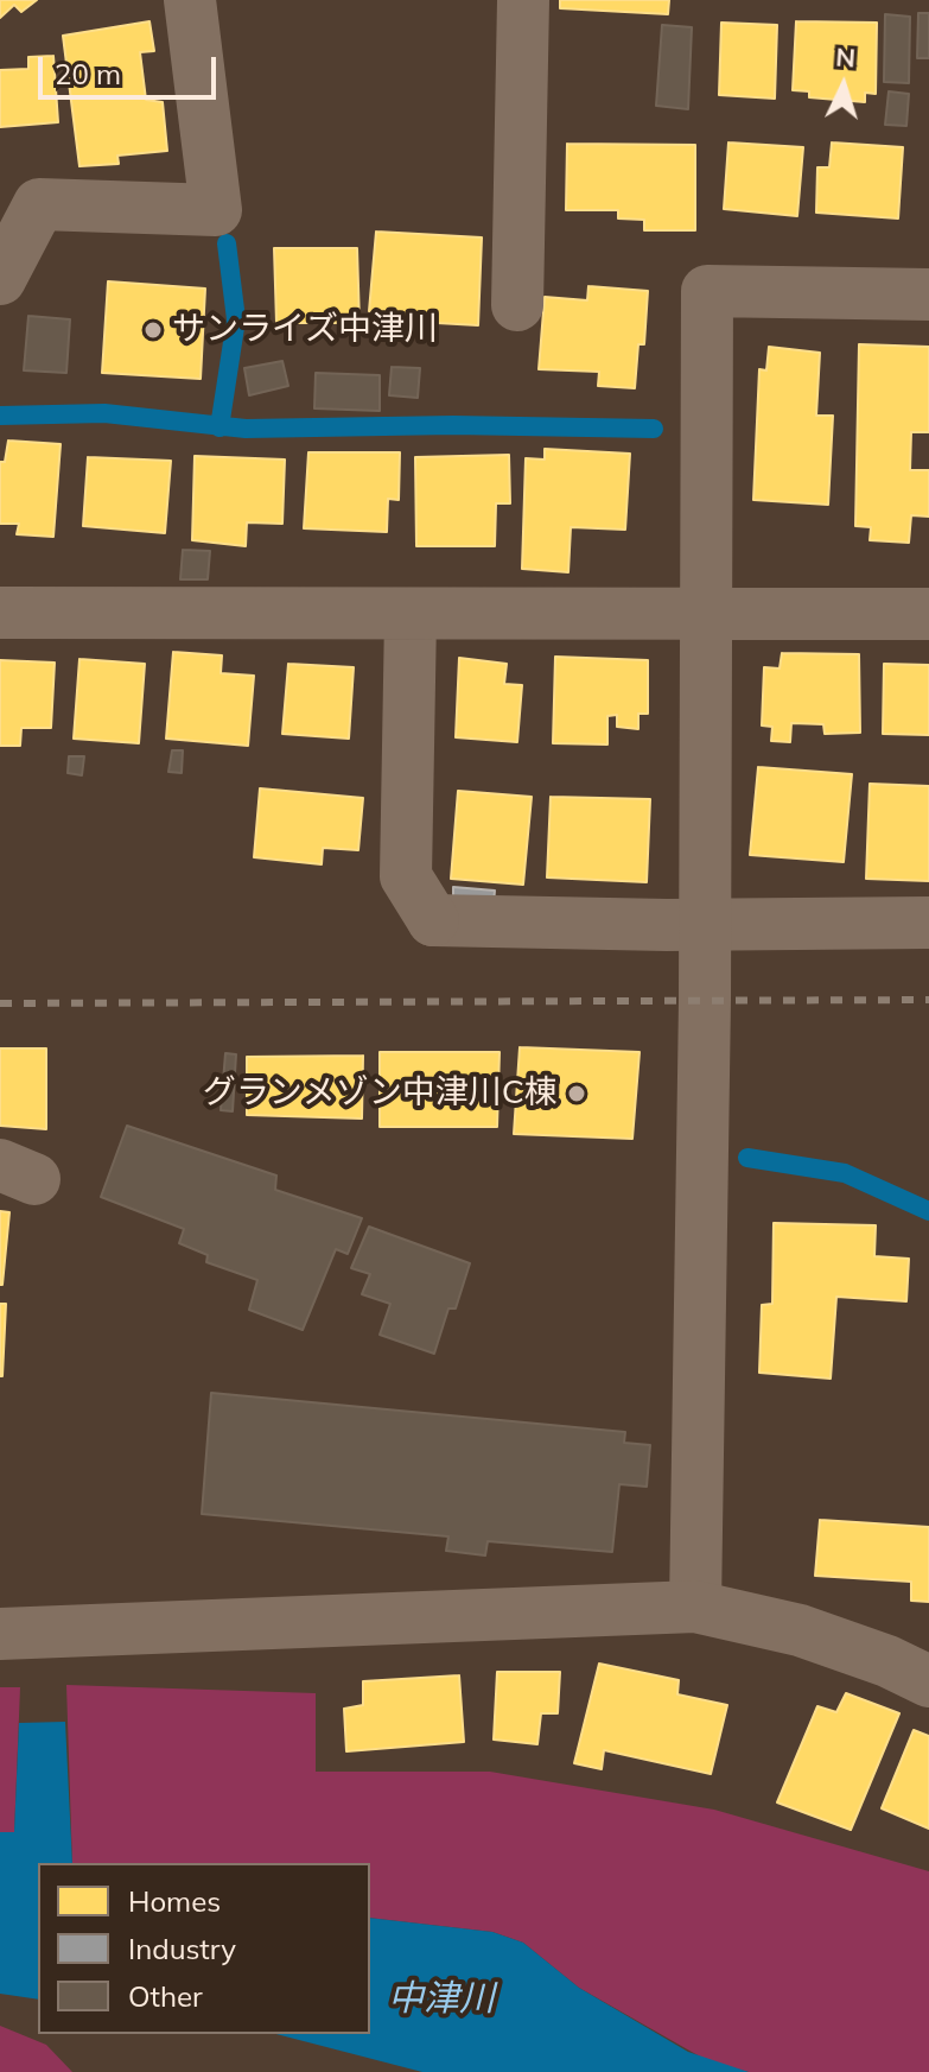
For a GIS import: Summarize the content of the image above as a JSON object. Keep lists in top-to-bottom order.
{
  "water": ["中津川"],
  "places": ["サンライズ中津川", "グランメゾン中津川C棟"],
  "legend": ["Homes", "Industry", "Other"],
  "scale_bar": "20 m",
  "north": "top"
}
